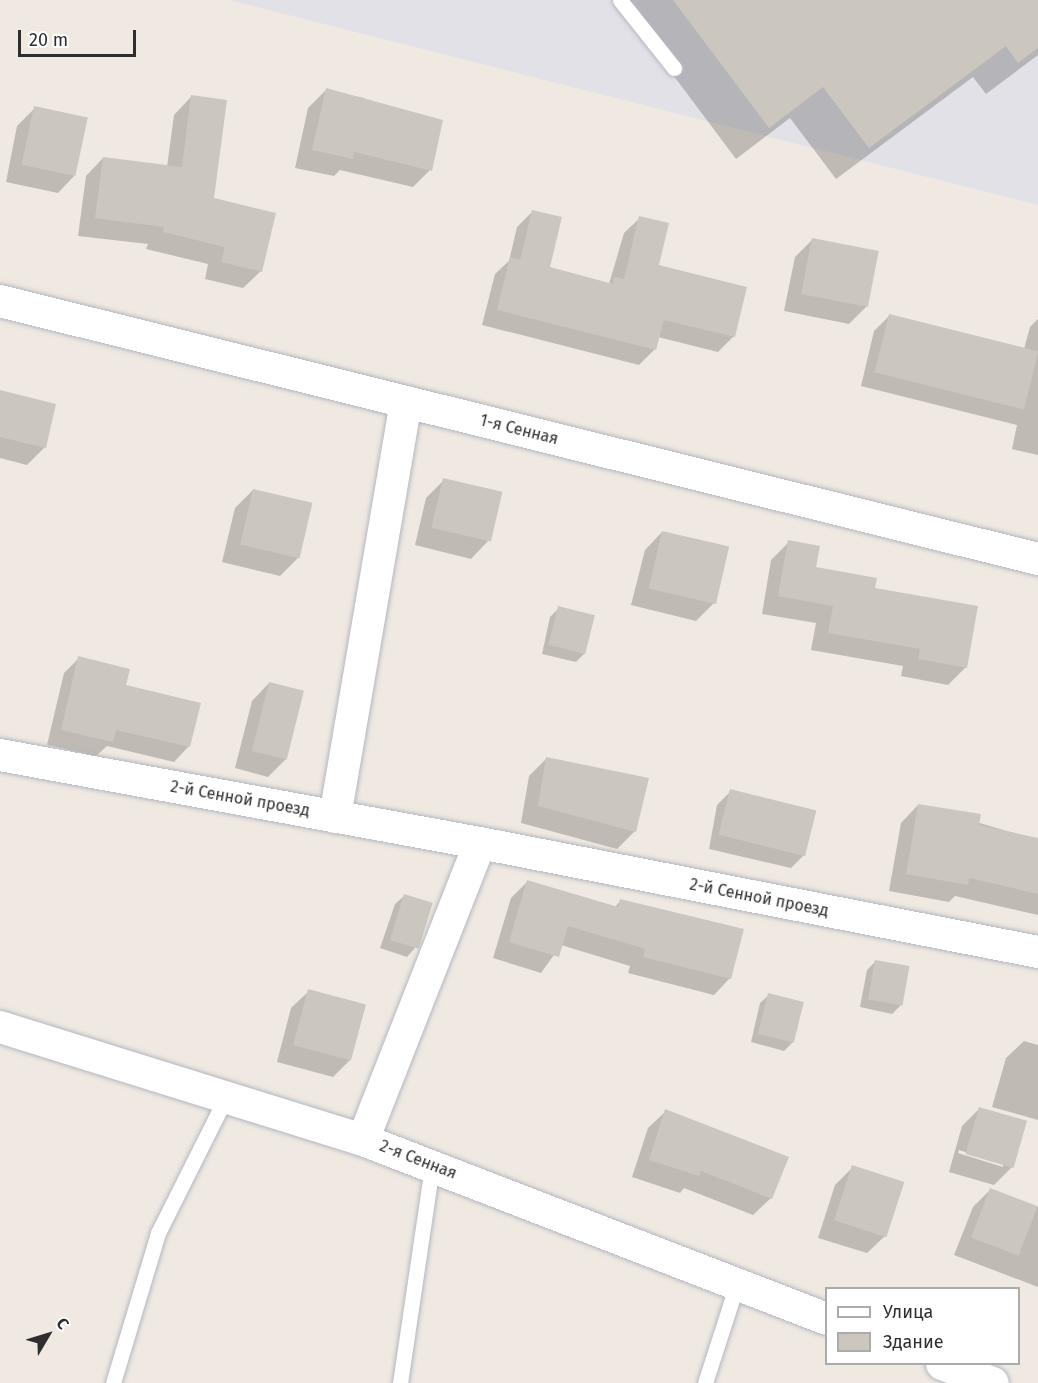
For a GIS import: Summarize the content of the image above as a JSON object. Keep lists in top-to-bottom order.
{
  "streets": {
    "street": ["1-я Сенная", "2-й Сенной проезд", "2-я Сенная"]
  },
  "legend": ["Улица", "Здание"],
  "scale_bar": "20 m",
  "north": "top right"
}
